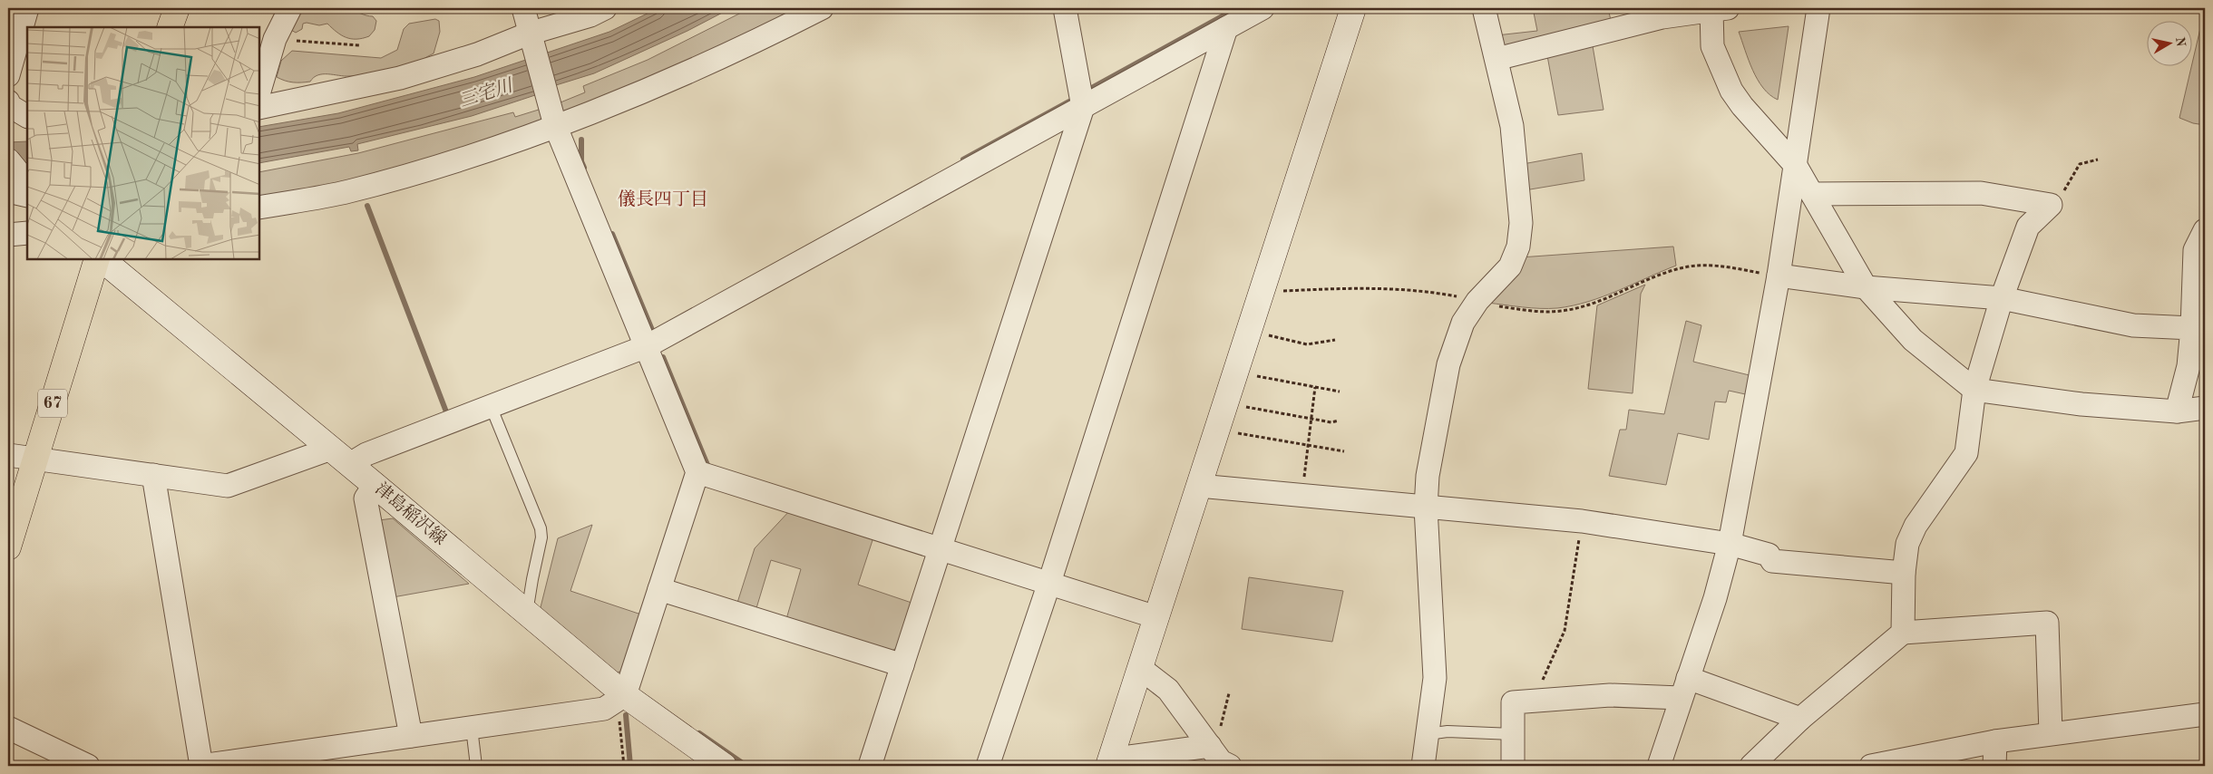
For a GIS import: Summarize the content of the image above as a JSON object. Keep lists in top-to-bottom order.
{
  "streets": {
    "main road": ["67", "津島稲沢線"]
  },
  "districts": ["儀長四丁目"],
  "water": ["三宅川"],
  "north": "right"
}
